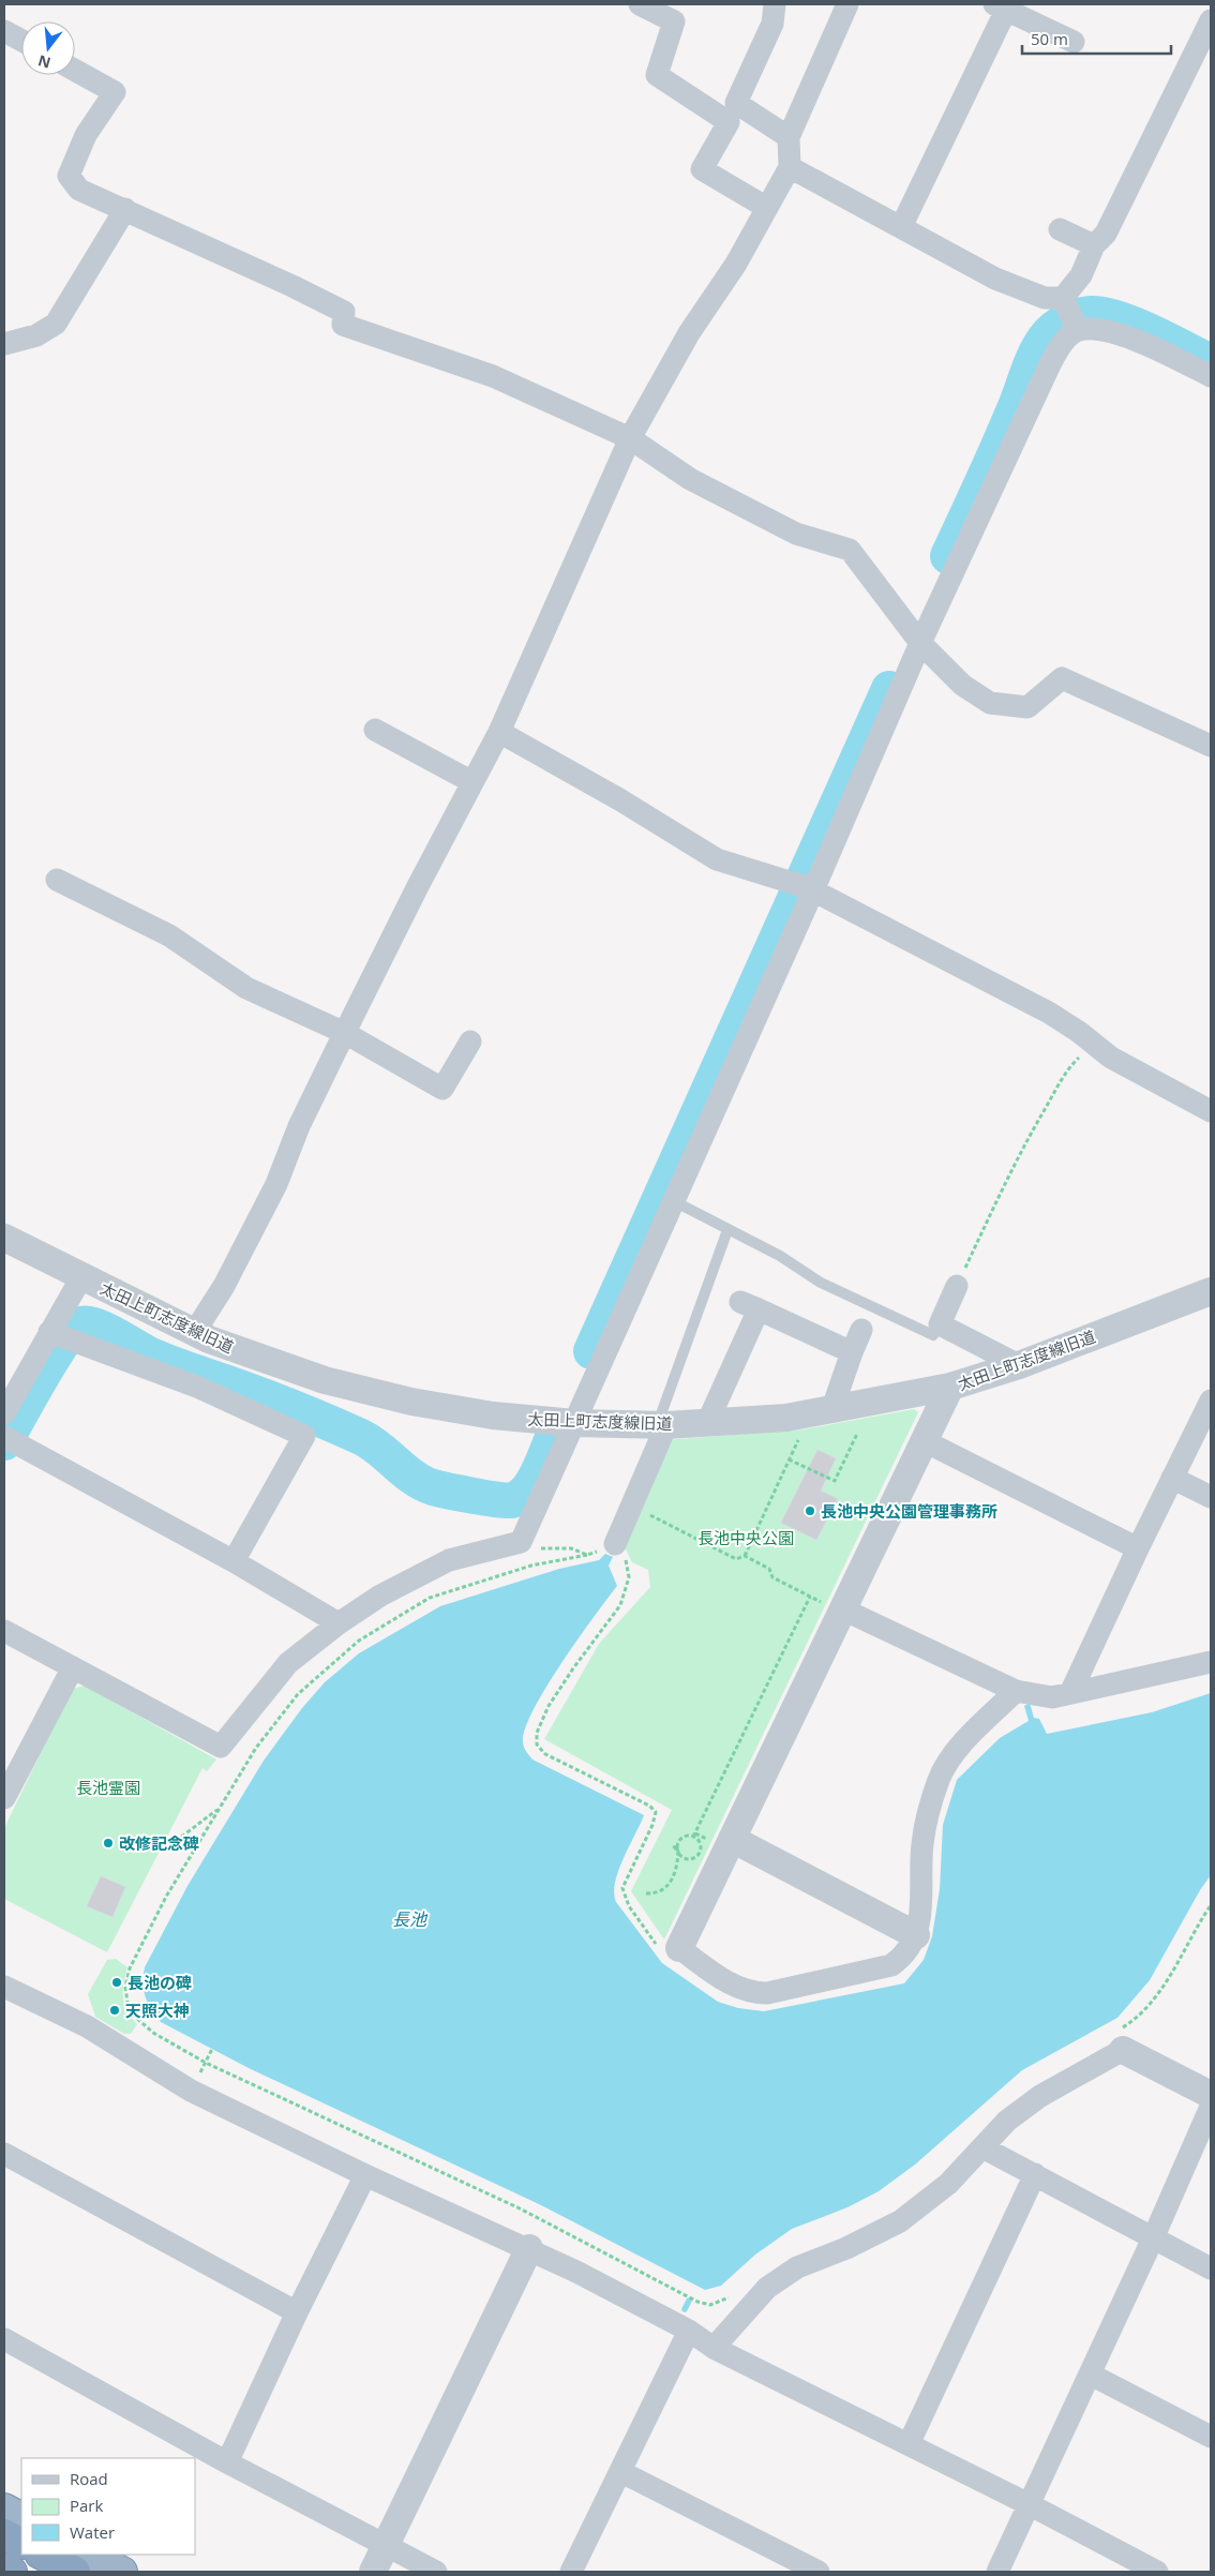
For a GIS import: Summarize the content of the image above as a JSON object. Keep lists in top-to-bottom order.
{
  "streets": {
    "street": ["太田上町志度線旧道"]
  },
  "water": ["長池"],
  "parks": ["長池中央公園", "長池霊園"],
  "places": [
    "長池中央公園管理事務所",
    "改修記念碑",
    "長池の碑",
    "天照大神"
  ],
  "legend": ["Road", "Park", "Water"],
  "scale_bar": "50 m",
  "north": "bottom"
}
